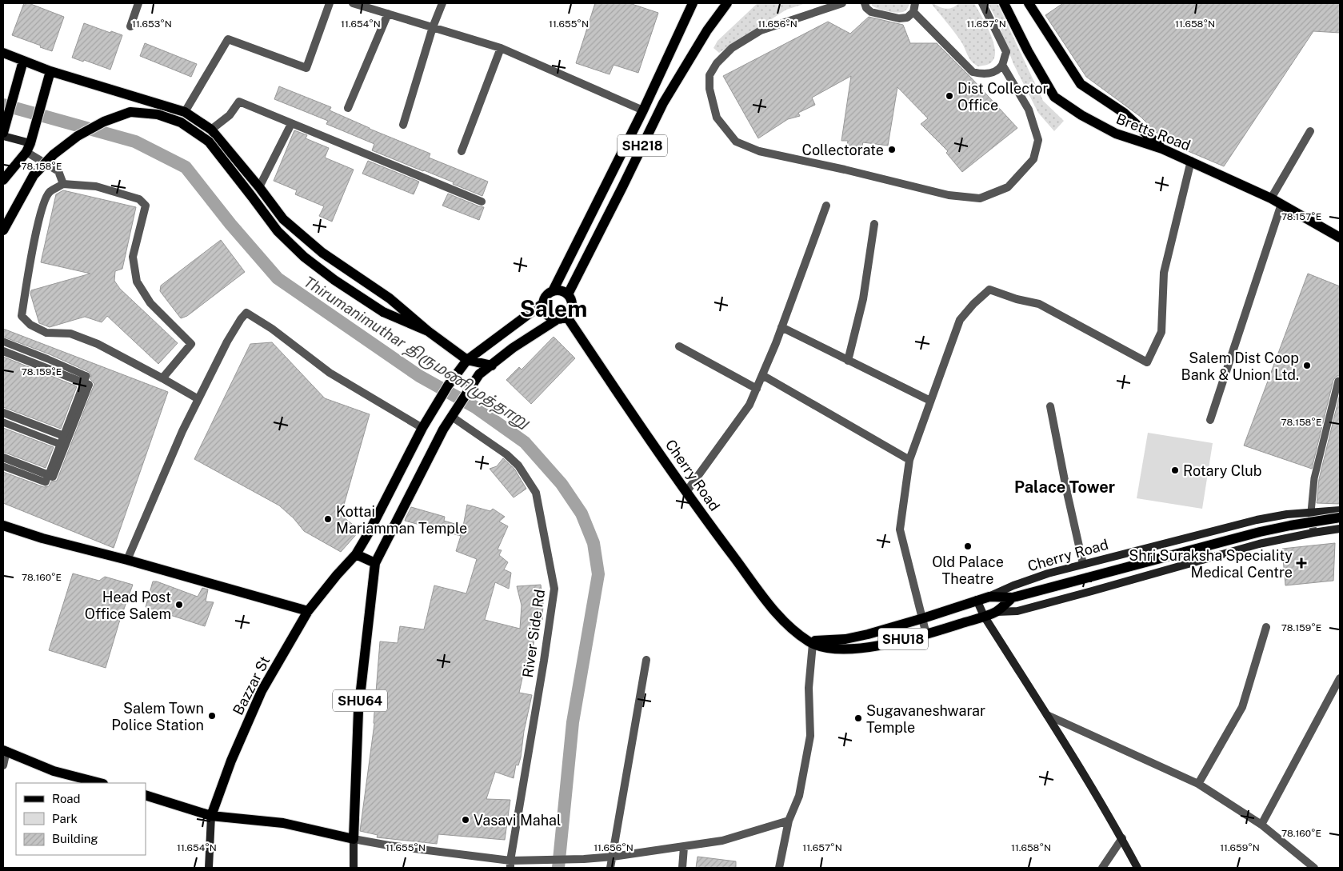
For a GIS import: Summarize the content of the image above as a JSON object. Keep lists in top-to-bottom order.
{
  "streets": {
    "main road": [
      "Bretts Road",
      "SH218",
      "Cherry Road",
      "SHU18",
      "Bazzar St",
      "SHU64"
    ],
    "street": ["River Side Rd"]
  },
  "crossings": [
    ["SH218", "Cherry Road"],
    ["SH218", "Bazzar St"],
    ["Cherry Road", "Bazzar St"]
  ],
  "districts": ["Salem", "Palace Tower"],
  "water": ["Thirumanimuthar திருமணிமுத்தாறு"],
  "places": {
    "other": [
      "Dist Collector Office",
      "Collectorate",
      "Salem Dist Coop Bank & Union Ltd.",
      "Rotary Club",
      "Kottai Mariamman Temple",
      "Old Palace Theatre",
      "Head Post Office Salem",
      "Salem Town Police Station",
      "Sugavaneshwarar Temple",
      "Vasavi Mahal"
    ],
    "health": ["Shri Suraksha Speciality Medical Centre"]
  },
  "legend": ["Road", "Park", "Building"],
  "coordinates": [
    "11.653°N",
    "11.654°N",
    "11.655°N",
    "11.656°N",
    "11.657°N",
    "11.658°N",
    "78.158°E",
    "78.157°E",
    "78.159°E",
    "78.160°E",
    "11.659°N"
  ]
}
